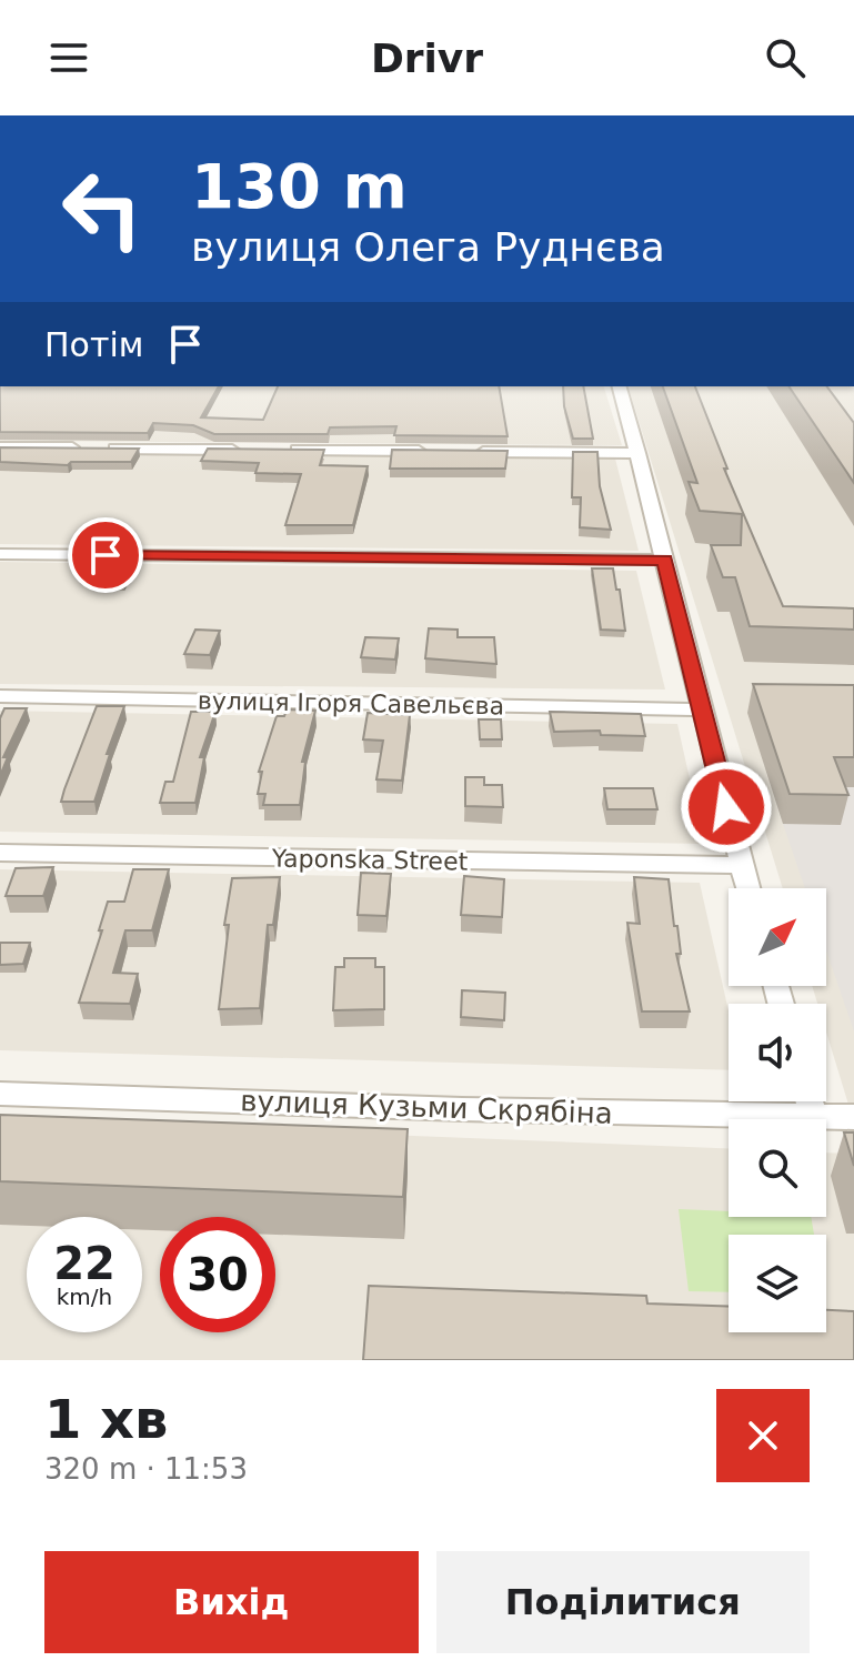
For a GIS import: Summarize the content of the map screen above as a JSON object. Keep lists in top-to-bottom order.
{
  "streets": {
    "street": ["вулиця Ігоря Савельєва", "Yaponska Street", "вулиця Кузьми Скрябіна"]
  },
  "north": "top right",
  "page": {
    "header": "Drivr",
    "turn": ["130 m", "вулиця Олега Руднєва"],
    "then": "Потім",
    "speed": "22 km/h",
    "limit": "30",
    "heading": ["1 хв", "320 m · 11:53"],
    "buttons": ["Вихід", "Поділитися"]
  }
}
